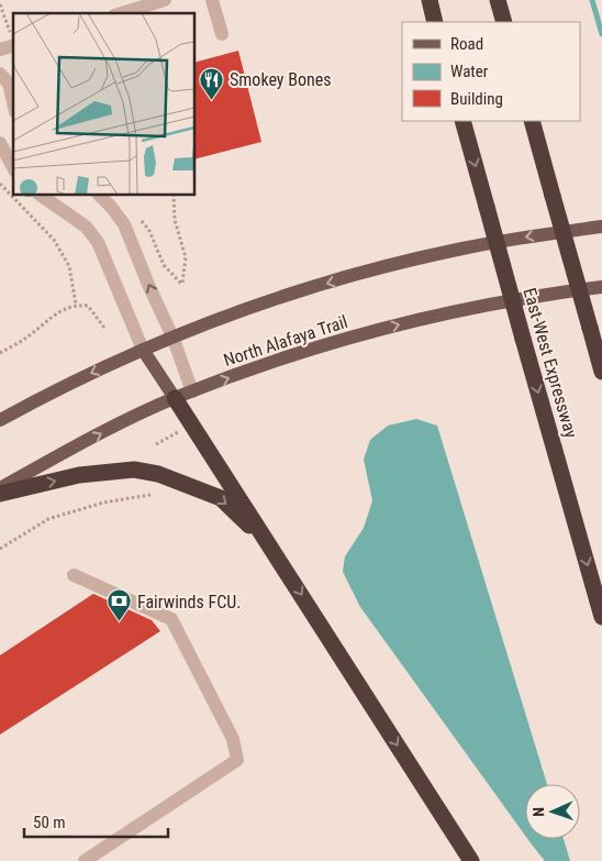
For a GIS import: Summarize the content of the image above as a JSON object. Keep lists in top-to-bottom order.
{
  "streets": {
    "highway": ["East-West Expressway"],
    "main road": ["North Alafaya Trail"]
  },
  "places": {
    "restaurant": ["Smokey Bones"],
    "bank": ["Fairwinds FCU."]
  },
  "legend": ["Road", "Water", "Building"],
  "scale_bar": "50 m",
  "north": "left"
}
